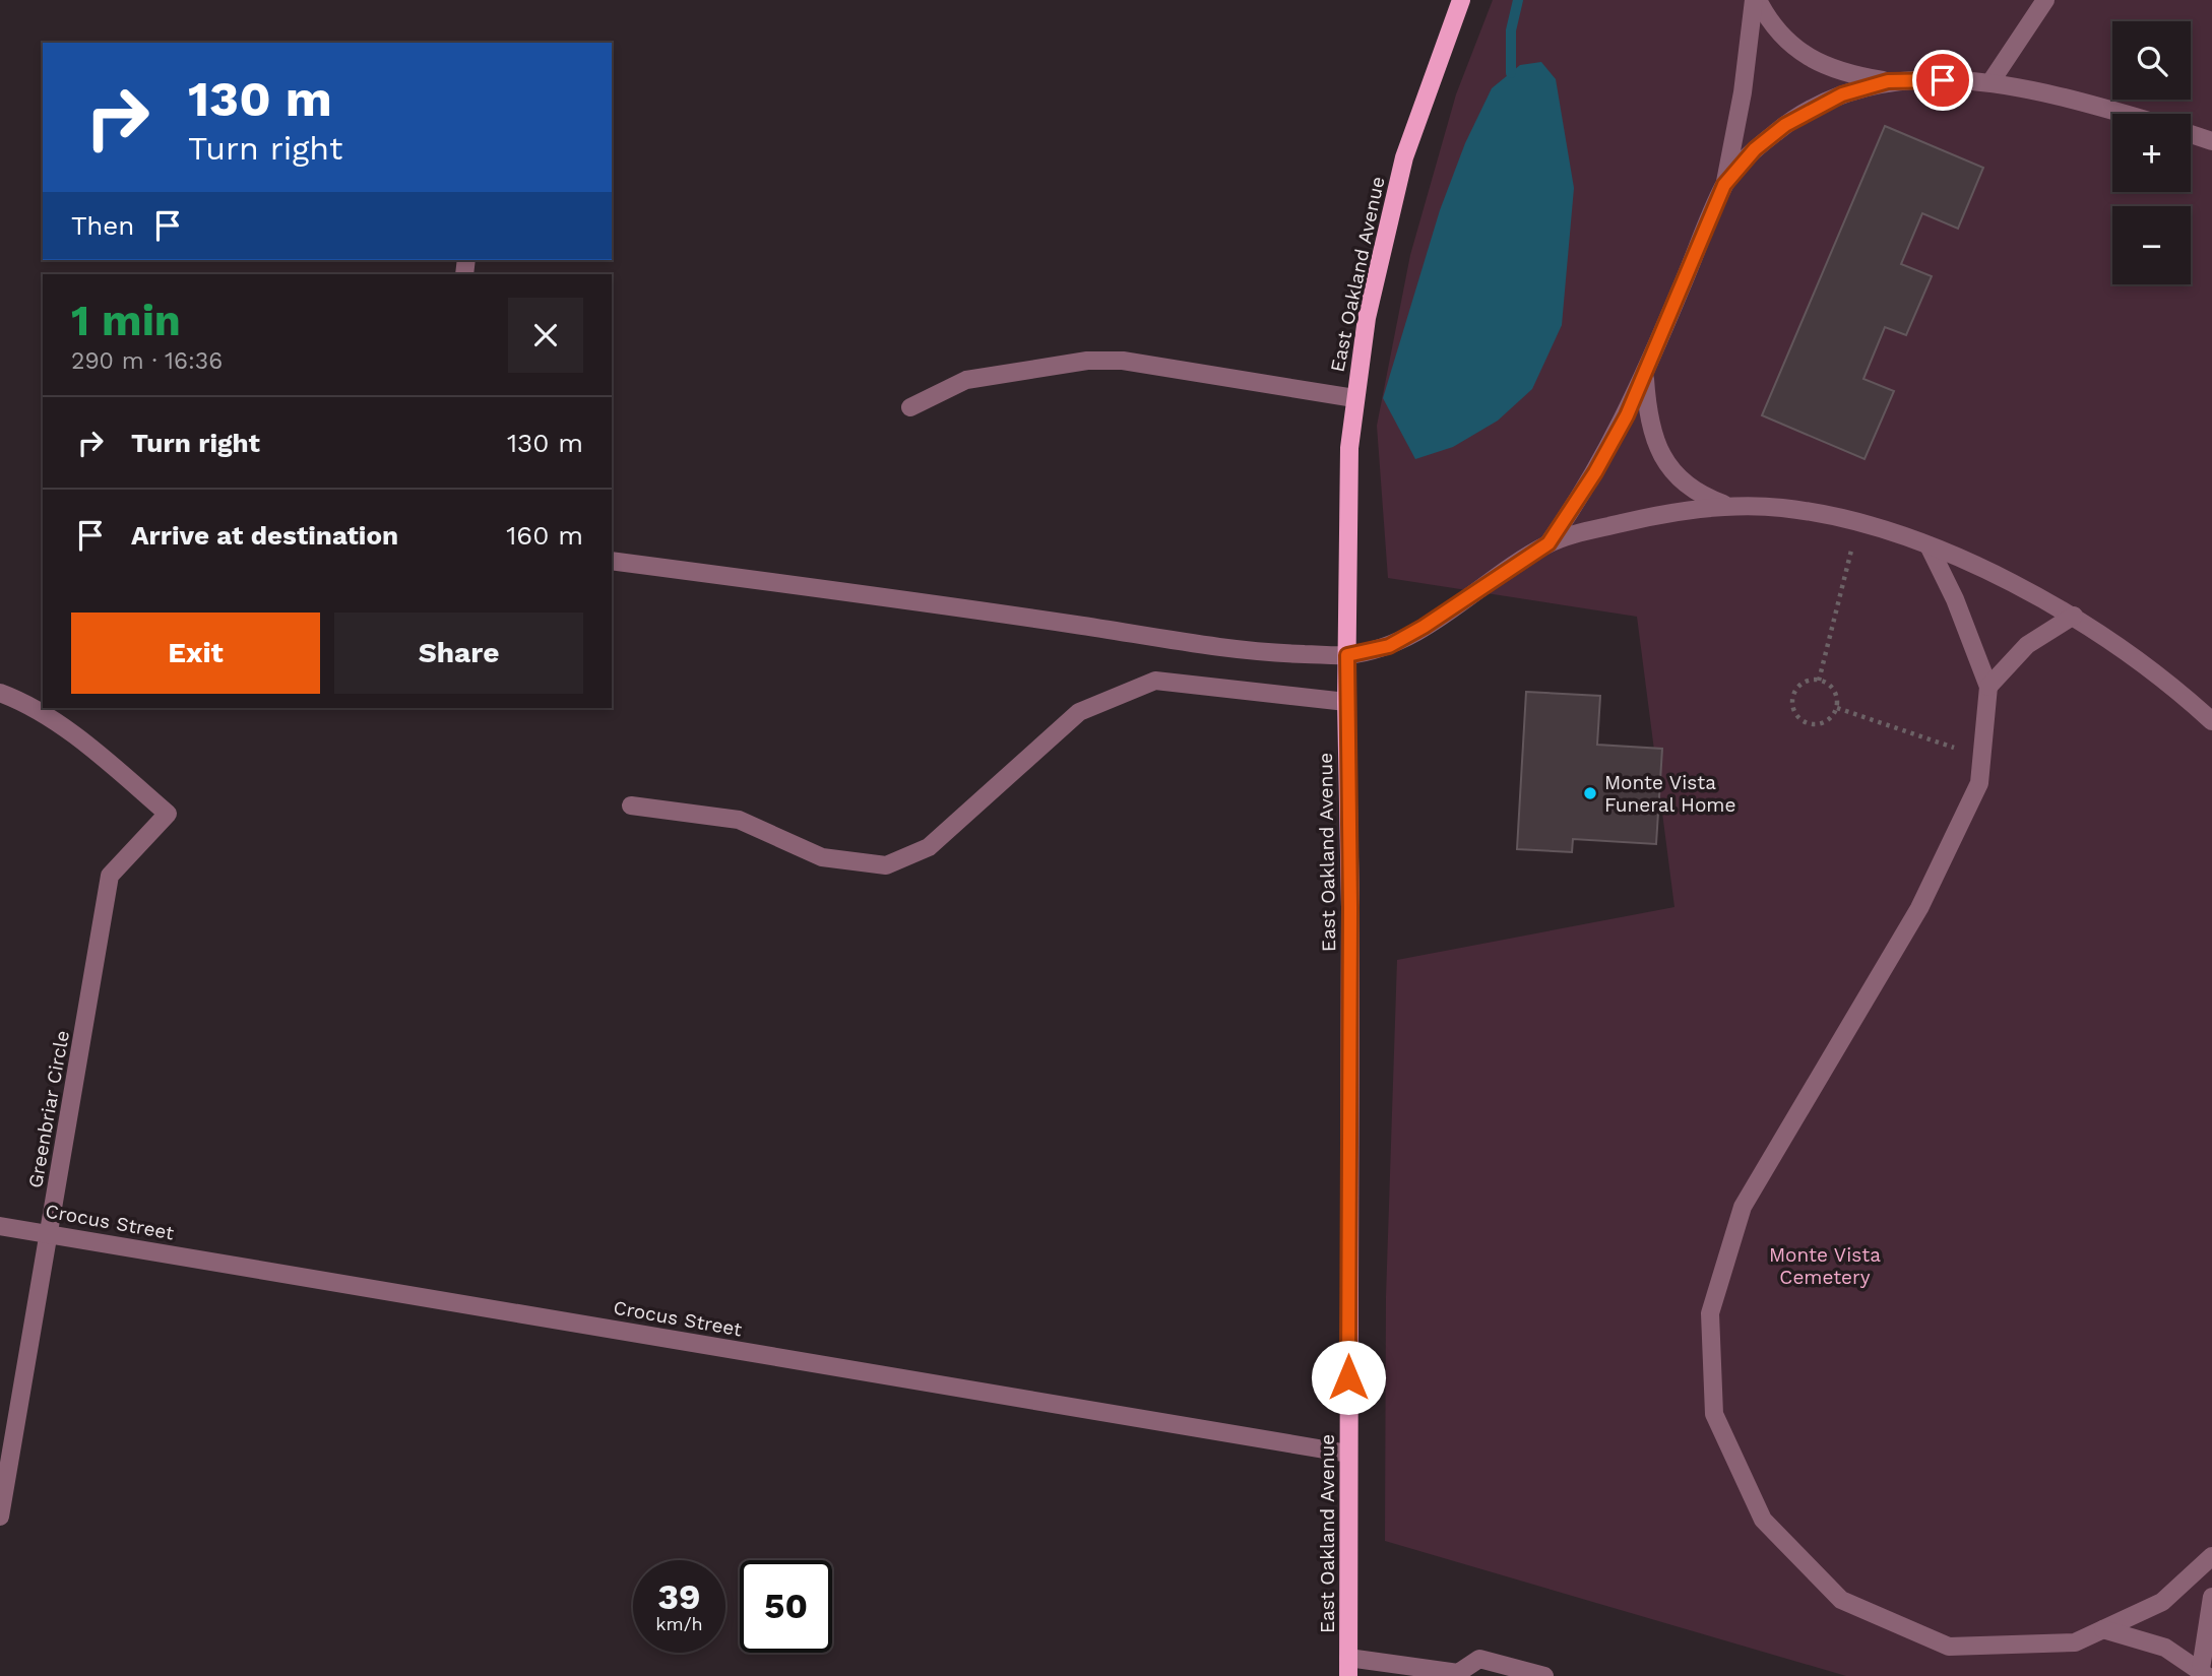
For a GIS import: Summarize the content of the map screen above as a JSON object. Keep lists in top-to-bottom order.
{
  "streets": {
    "main road": ["East Oakland Avenue"],
    "street": ["Greenbriar Circle", "Crocus Street"]
  },
  "crossings": [
    ["East Oakland Avenue", "Crocus Street"],
    ["Greenbriar Circle", "Crocus Street"]
  ],
  "parks": ["Monte Vista Cemetery"],
  "places": ["Monte Vista Funeral Home"],
  "page": {
    "map_buttons": ["+", "−"],
    "turn": ["130 m", "Turn right"],
    "then": "Then",
    "heading": ["1 min", "290 m · 16:36"],
    "list": [
      {
        "name": "Turn right",
        "value": "130 m"
      },
      {
        "name": "Arrive at destination",
        "value": "160 m"
      }
    ],
    "buttons": ["Exit", "Share"],
    "speed": "39 km/h",
    "limit": "50"
  }
}
